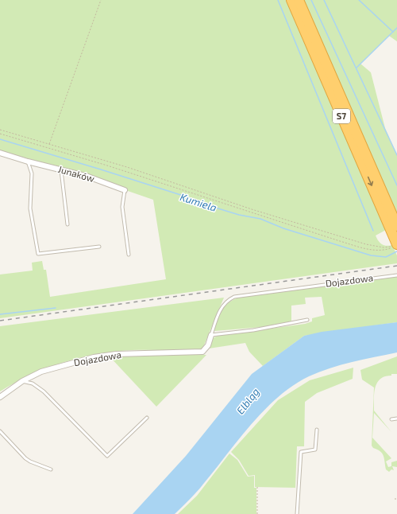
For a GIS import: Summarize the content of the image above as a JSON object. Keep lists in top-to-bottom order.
{
  "streets": {
    "highway": ["S7"],
    "street": ["Junaków", "Dojazdowa"]
  },
  "water": ["Kumiela", "Elbląg"]
}
